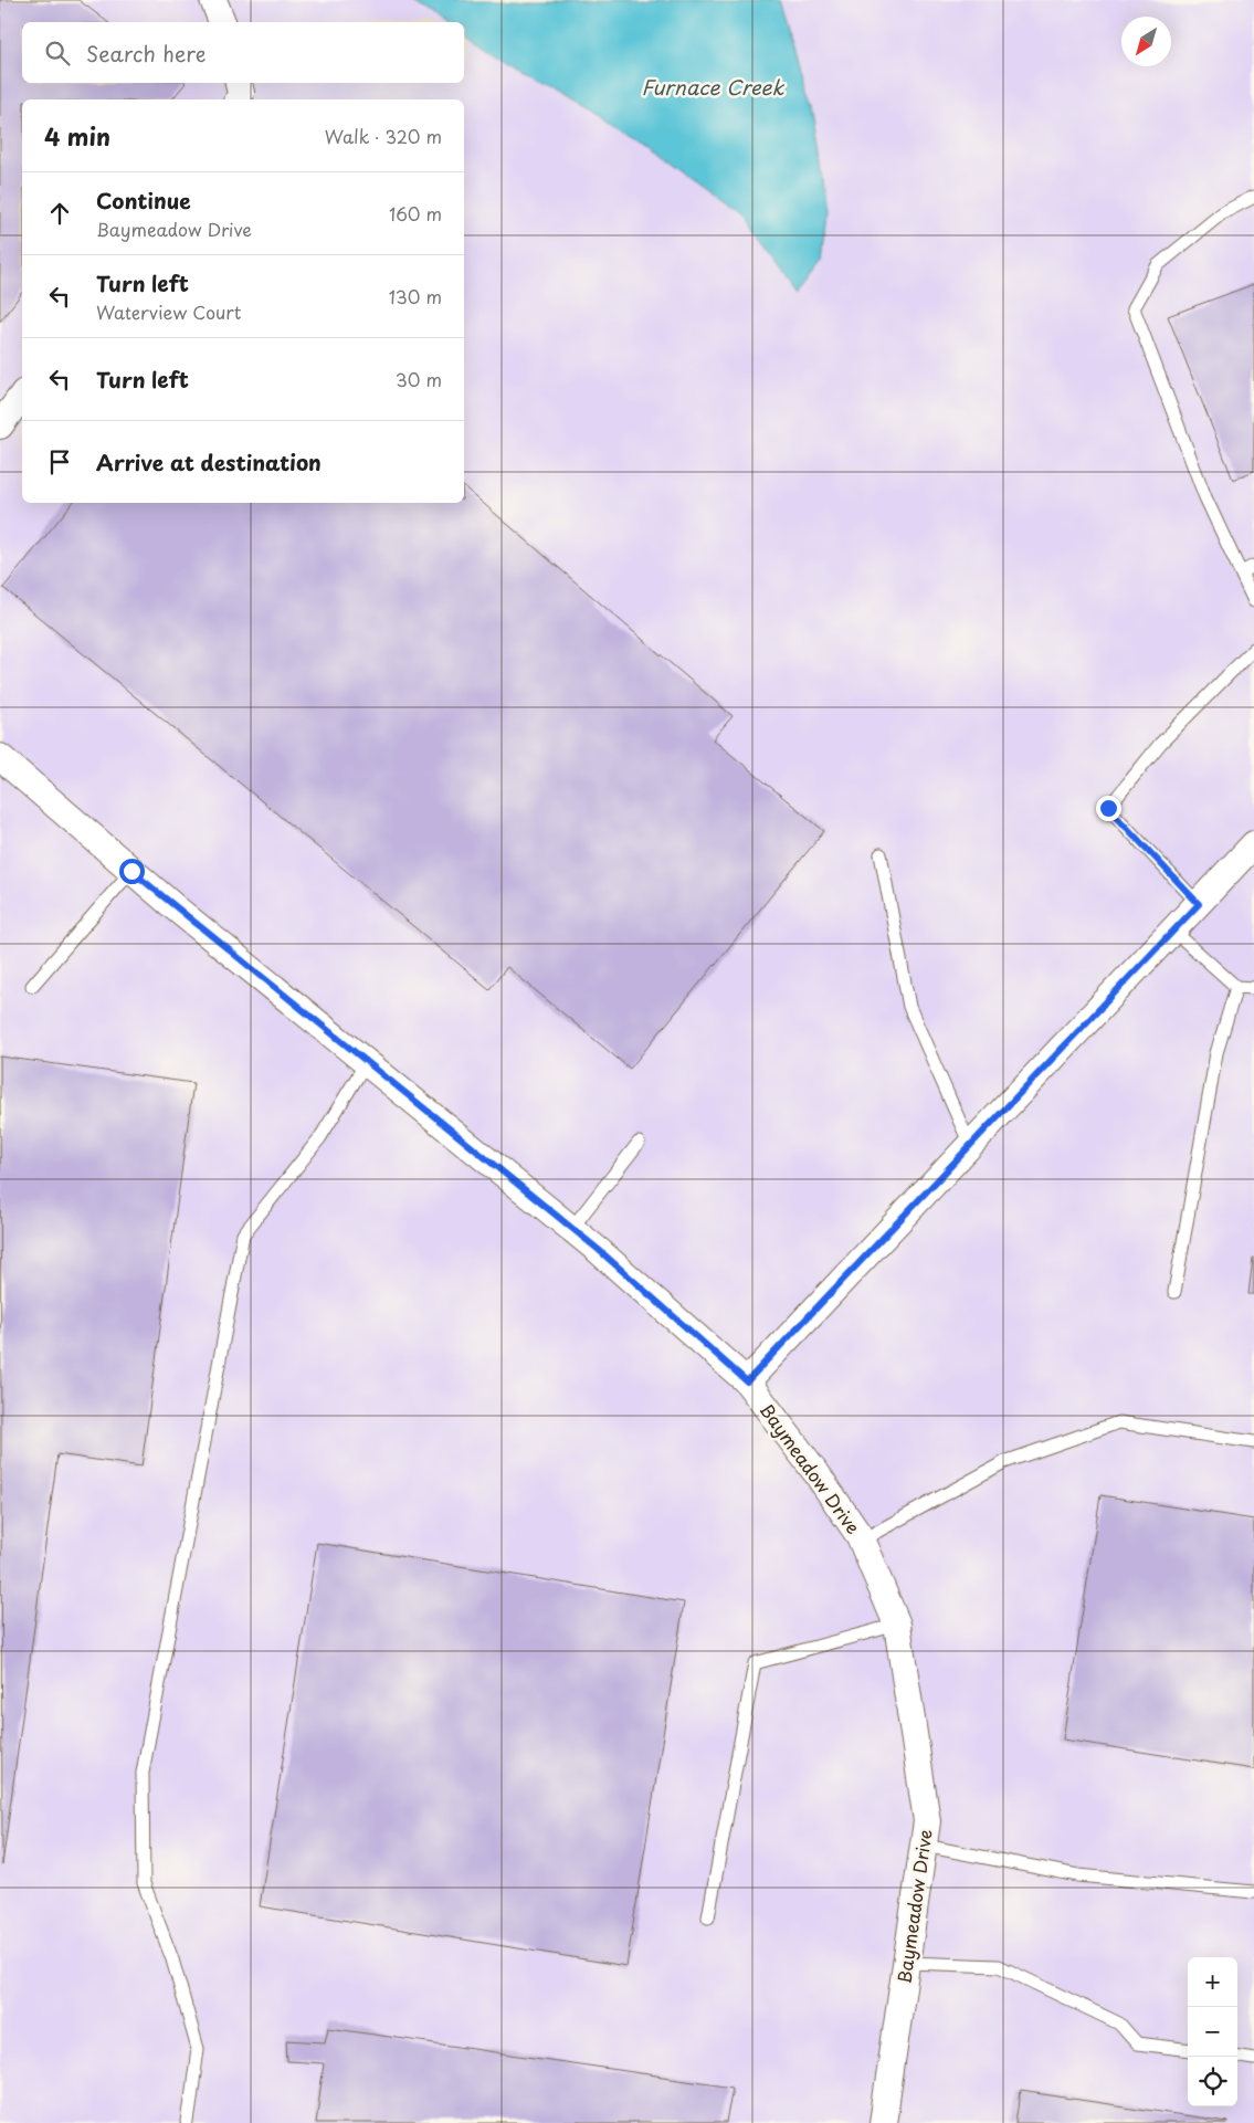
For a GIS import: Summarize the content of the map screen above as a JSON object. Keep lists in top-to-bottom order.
{
  "streets": {
    "street": ["Baymeadow Drive"]
  },
  "water": ["Furnace Creek"],
  "north": "bottom left",
  "page": {
    "search": "Search here",
    "heading": ["4 min", "Walk · 320 m"],
    "list": [
      ["Continue", "Baymeadow Drive", "160 m"],
      ["Turn left", "Waterview Court", "130 m"],
      ["Turn left", "30 m"],
      "Arrive at destination"
    ],
    "map_buttons": ["+", "−"]
  }
}
